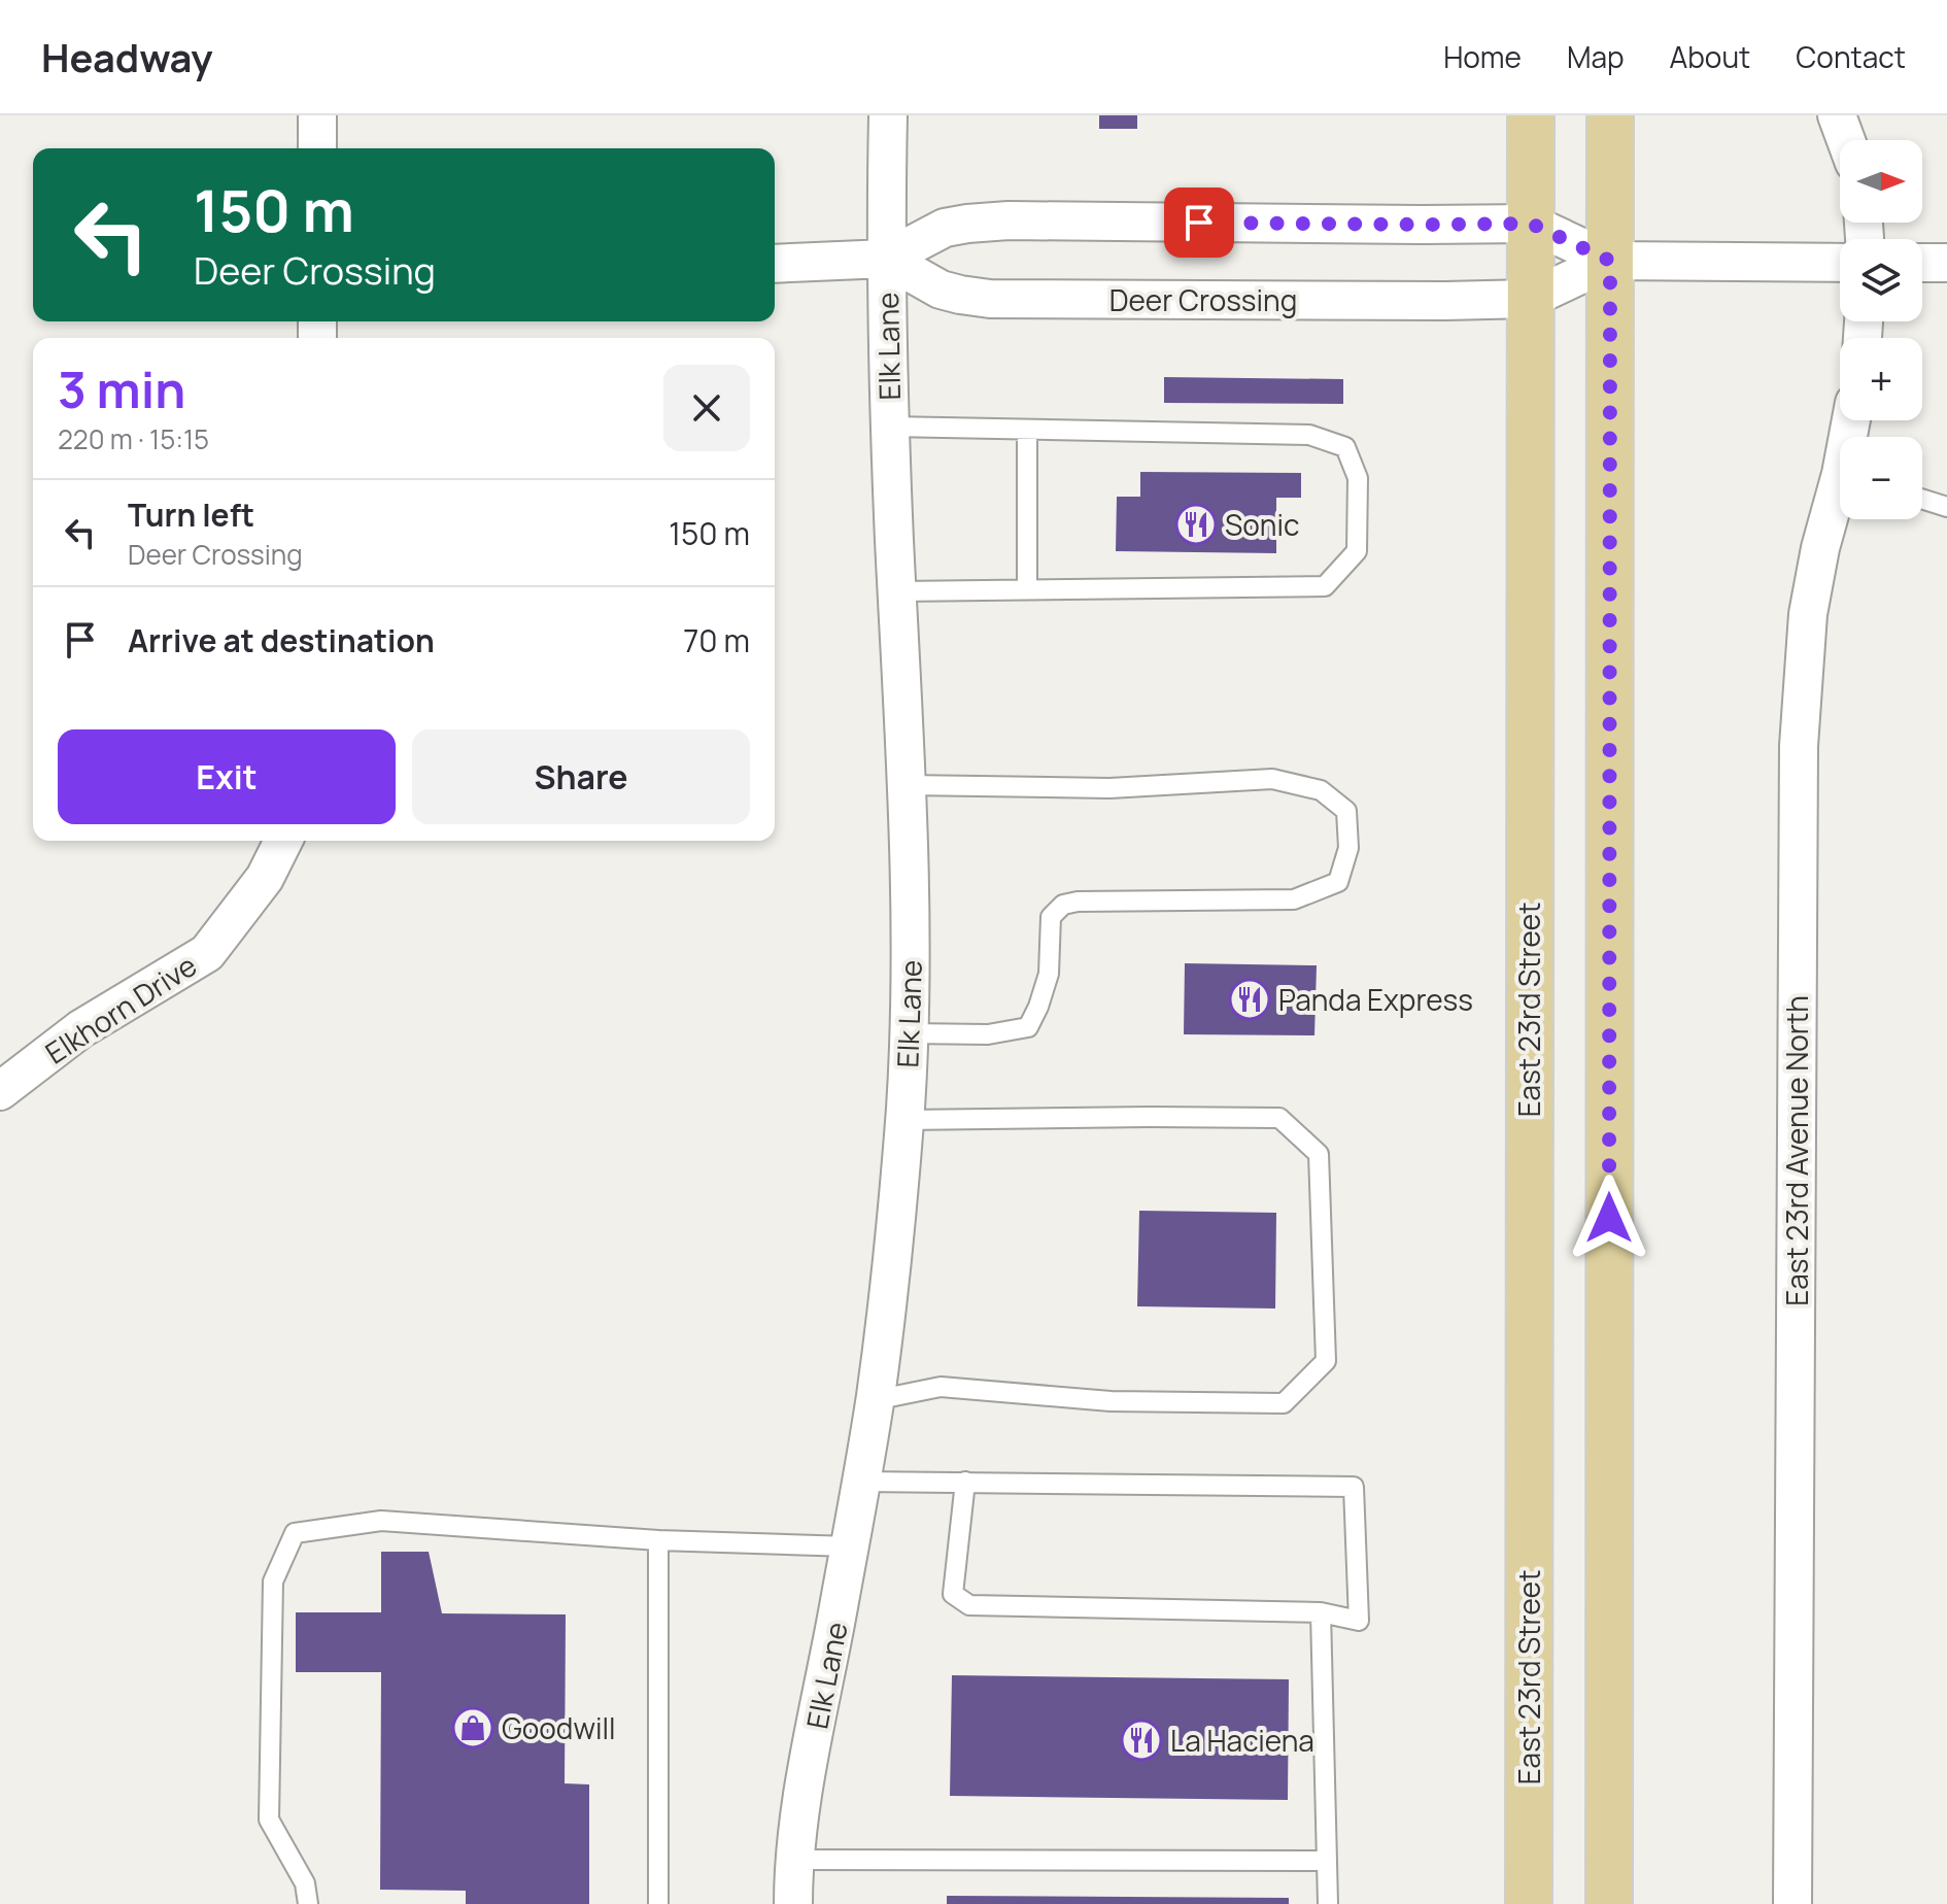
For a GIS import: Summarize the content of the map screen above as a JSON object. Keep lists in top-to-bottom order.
{
  "streets": {
    "main road": ["East 23rd Street"],
    "street": [
      "Deer Crossing",
      "Elk Lane",
      "Elkhorn Drive",
      "East 23rd Avenue North"
    ]
  },
  "crossings": [
    ["Deer Crossing", "Elk Lane"],
    ["Deer Crossing", "East 23rd Street"]
  ],
  "places": {
    "restaurant": ["Sonic", "Panda Express", "La Haciena"],
    "shop": ["Goodwill"]
  },
  "north": "right",
  "page": {
    "header": "Headway",
    "nav": [
      "Home",
      "Map",
      "About",
      "Contact"
    ],
    "map_buttons": ["+", "−"],
    "turn": ["150 m", "Deer Crossing"],
    "heading": ["3 min", "220 m · 15:15"],
    "list": [
      {
        "name": "Turn left",
        "note": "Deer Crossing",
        "value": "150 m"
      },
      {
        "name": "Arrive at destination",
        "value": "70 m"
      }
    ],
    "buttons": ["Exit", "Share"]
  }
}
